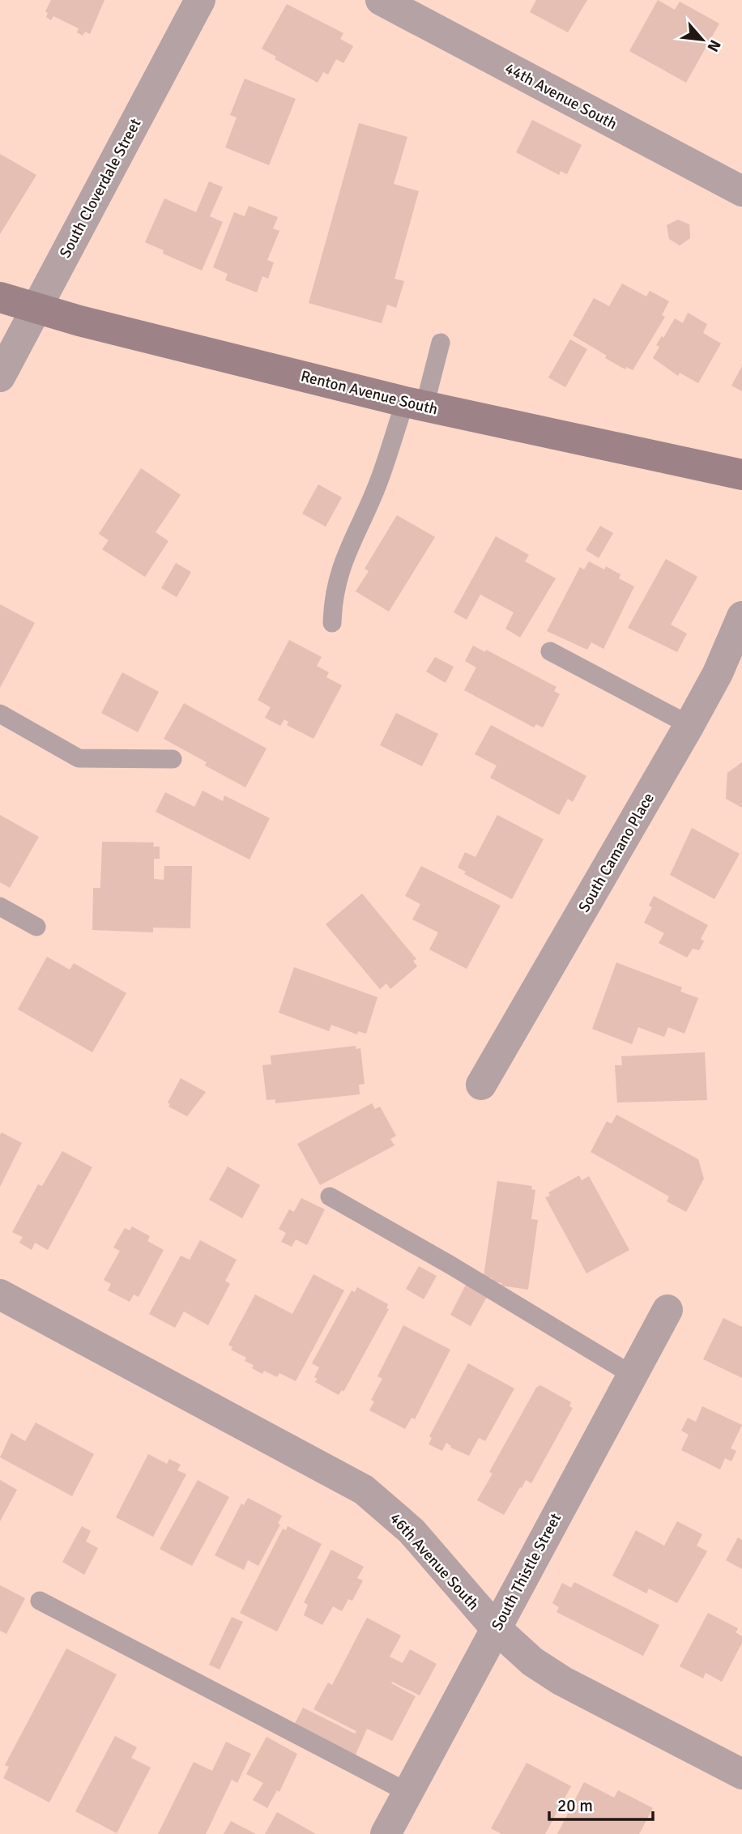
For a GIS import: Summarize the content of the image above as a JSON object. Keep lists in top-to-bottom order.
{
  "streets": {
    "main road": ["Renton Avenue South"],
    "street": [
      "44th Avenue South",
      "South Cloverdale Street",
      "South Camano Place",
      "46th Avenue South",
      "South Thistle Street"
    ]
  },
  "crossings": [
    ["South Cloverdale Street", "Renton Avenue South"],
    ["46th Avenue South", "South Thistle Street"]
  ],
  "scale_bar": "20 m",
  "north": "bottom right"
}
